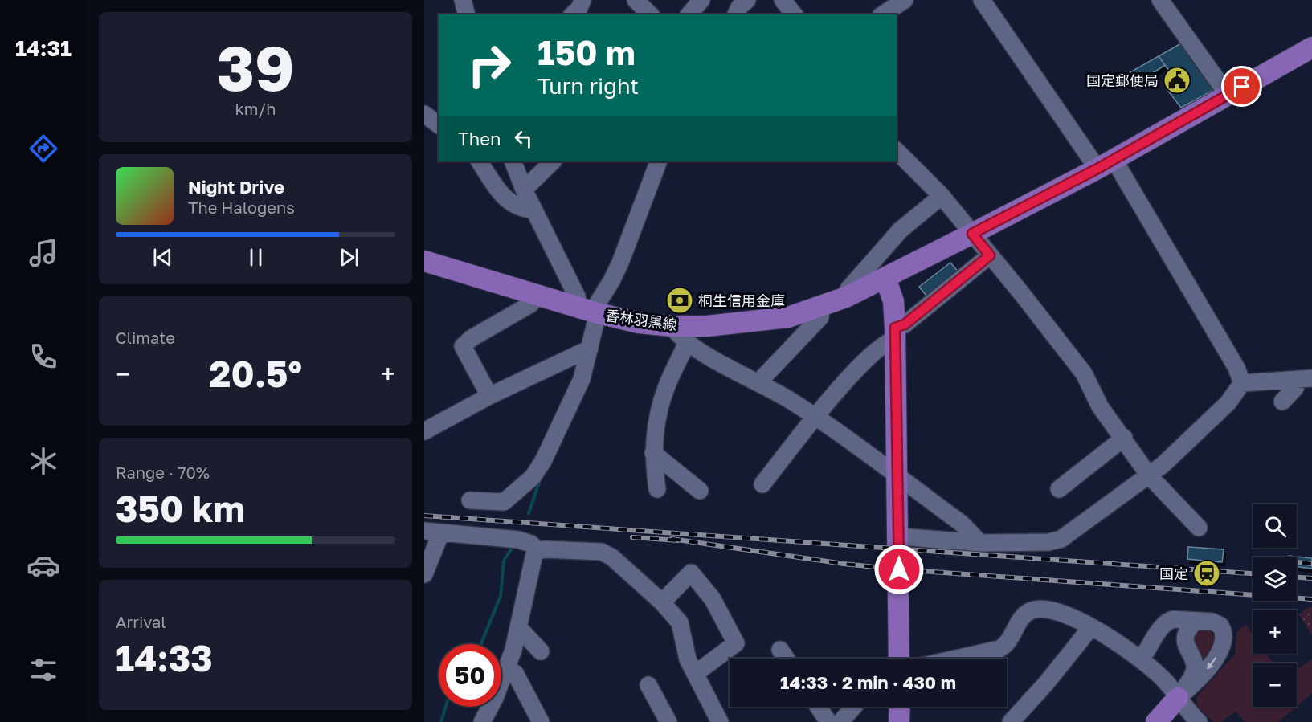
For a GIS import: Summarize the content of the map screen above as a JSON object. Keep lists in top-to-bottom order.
{
  "streets": {
    "main road": ["香林羽黒線"]
  },
  "places": {
    "public building": ["国定郵便局"],
    "bank": ["桐生信用金庫"],
    "station": ["国定"]
  },
  "page": {
    "tabs": "14:31",
    "tile": [
      ["39", "km/h"],
      "Climate",
      ["Range · 70%", "350 km"],
      ["Arrival", "14:33"]
    ],
    "turn": ["150 m", "Turn right"],
    "then": "Then",
    "song": ["Night Drive", "The Halogens"],
    "heat": ["−", "20.5°", "+"],
    "map_buttons": ["+", "−"],
    "limit": "50",
    "trip": "14:33 · 2 min · 430 m"
  }
}
